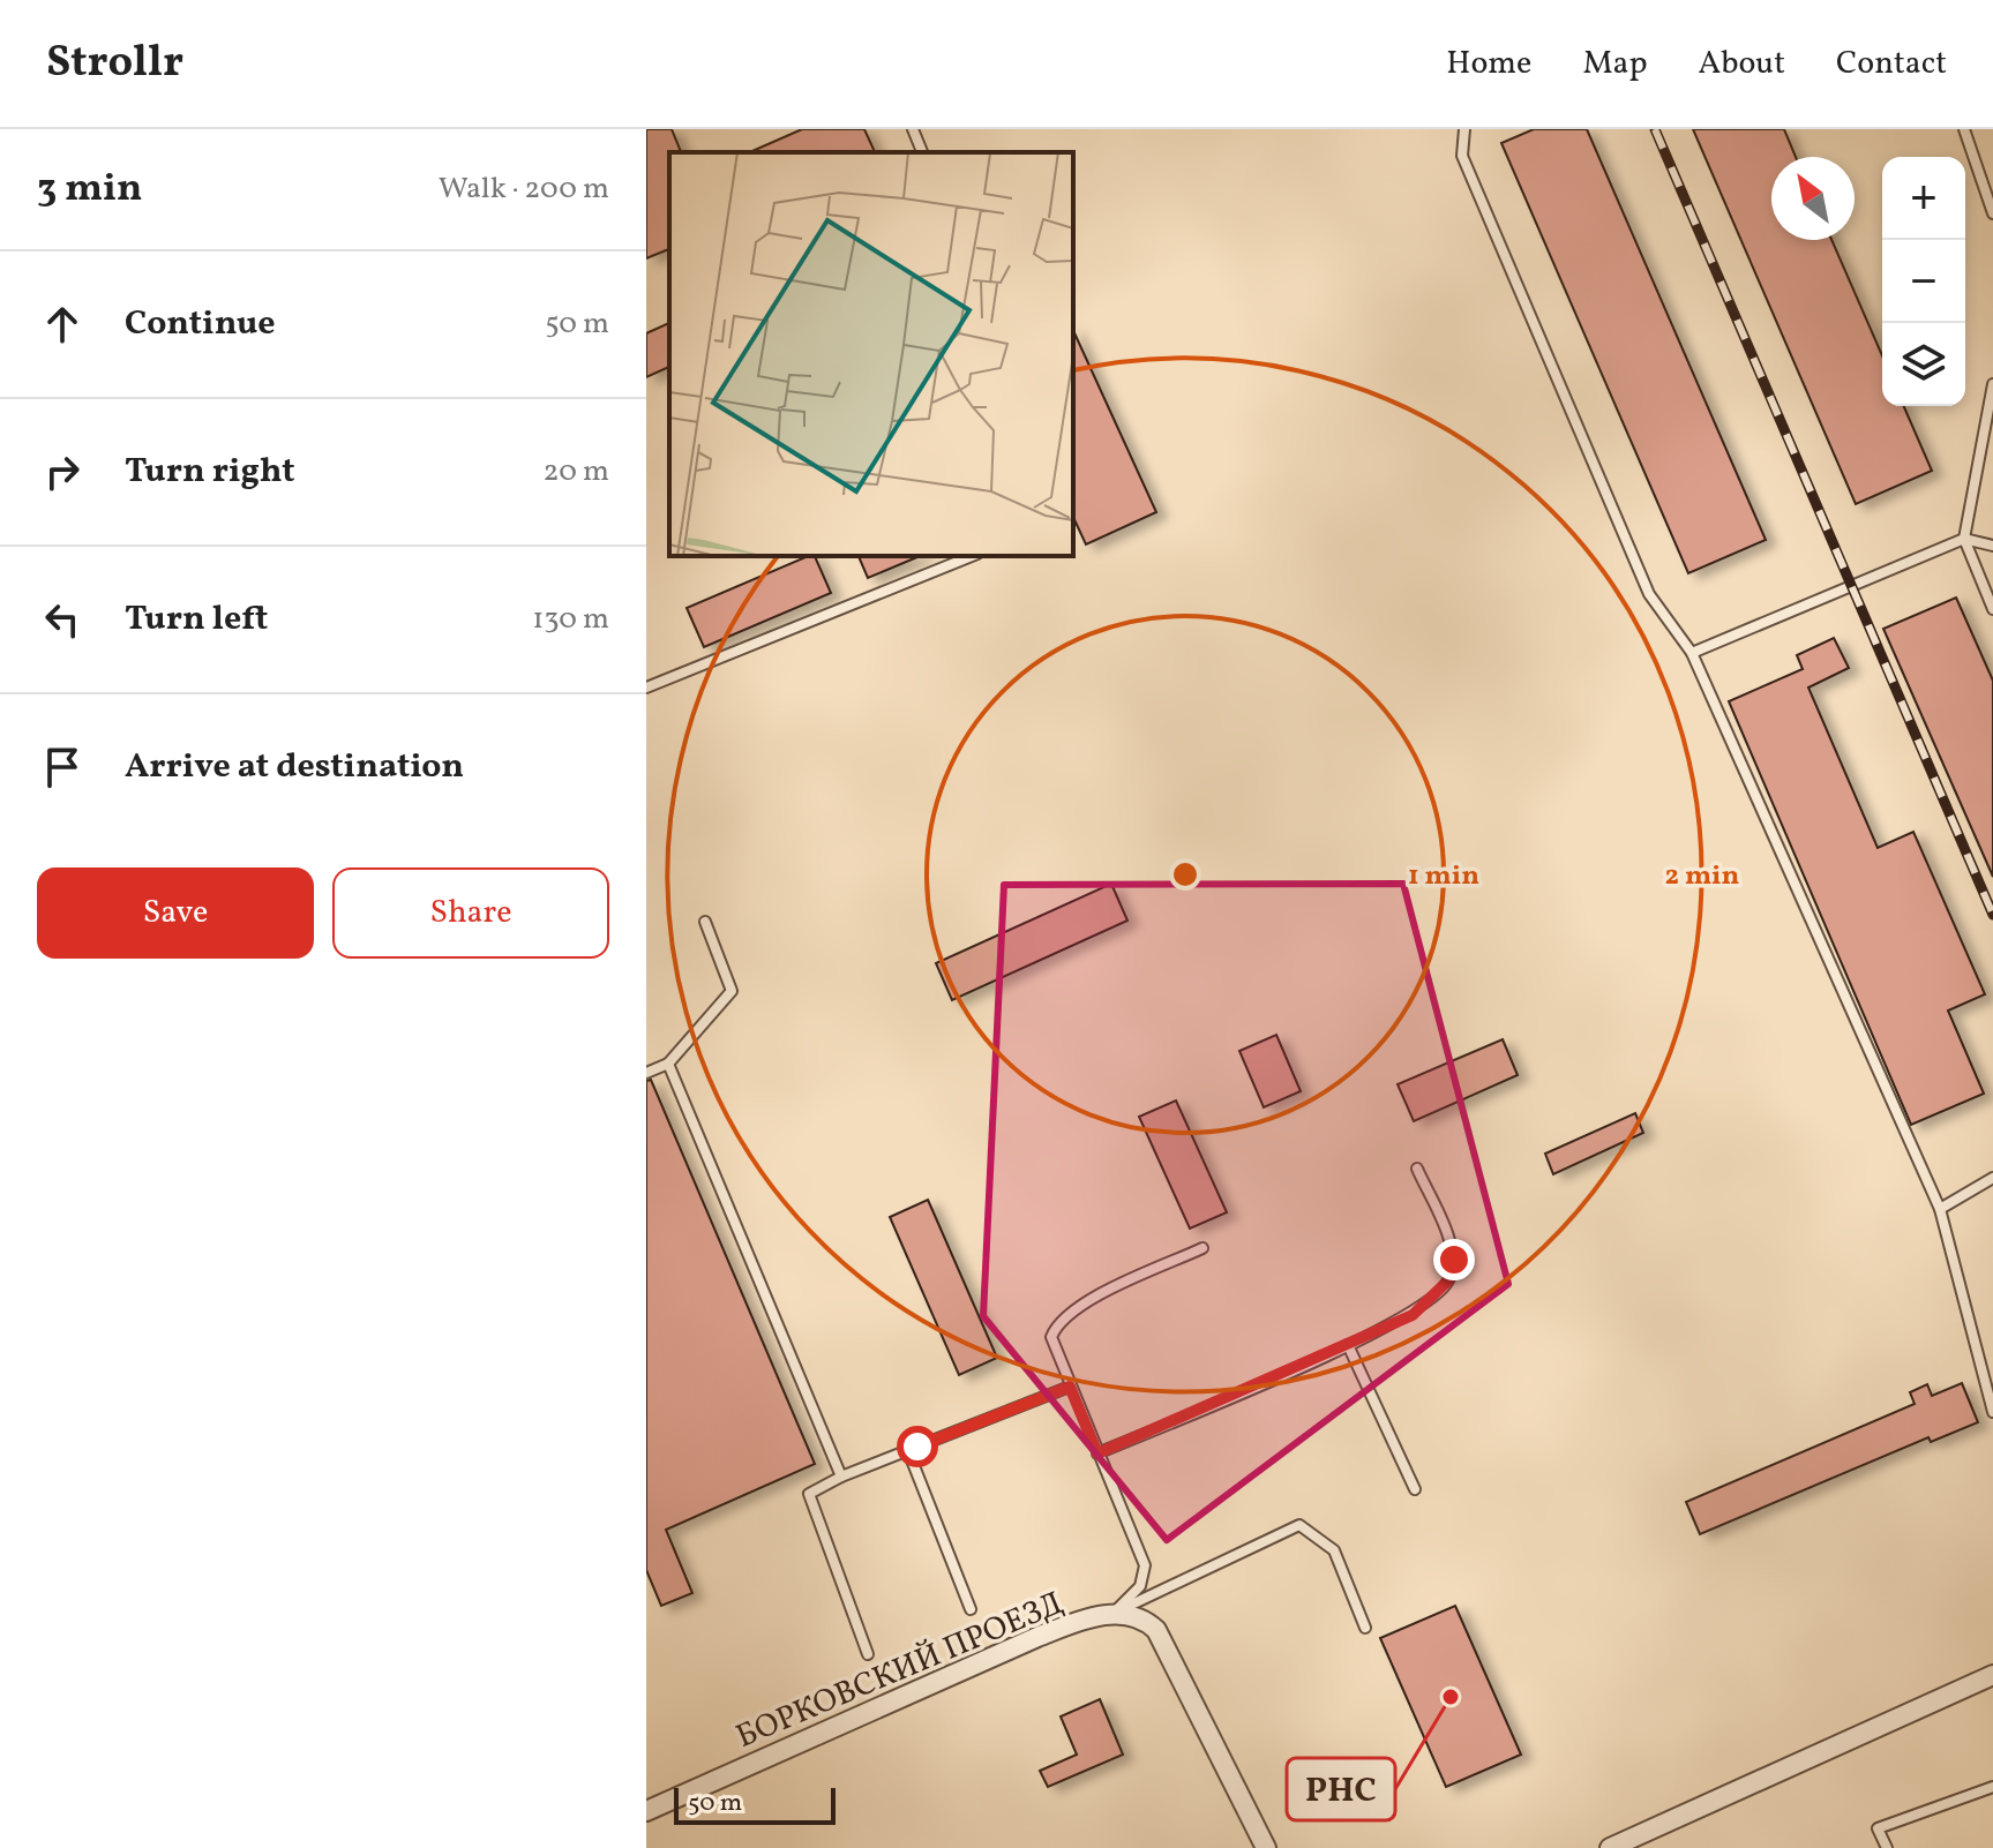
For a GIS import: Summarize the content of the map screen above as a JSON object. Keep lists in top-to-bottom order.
{
  "streets": {
    "street": ["БОРКОВСКИЙ ПРОЕЗД"]
  },
  "places": ["РНС"],
  "scale_bar": "50 m",
  "north": "top left",
  "page": {
    "header": "Strollr",
    "nav": [
      "Home",
      "Map",
      "About",
      "Contact"
    ],
    "heading": ["3 min", "Walk · 200 m"],
    "map_buttons": ["+", "−"],
    "list": [
      ["Continue", "50 m"],
      ["Turn right", "20 m"],
      ["Turn left", "130 m"],
      "Arrive at destination"
    ],
    "buttons": ["Save", "Share"],
    "scale": "50 m"
  },
  "rings": ["1 min", "2 min"]
}
